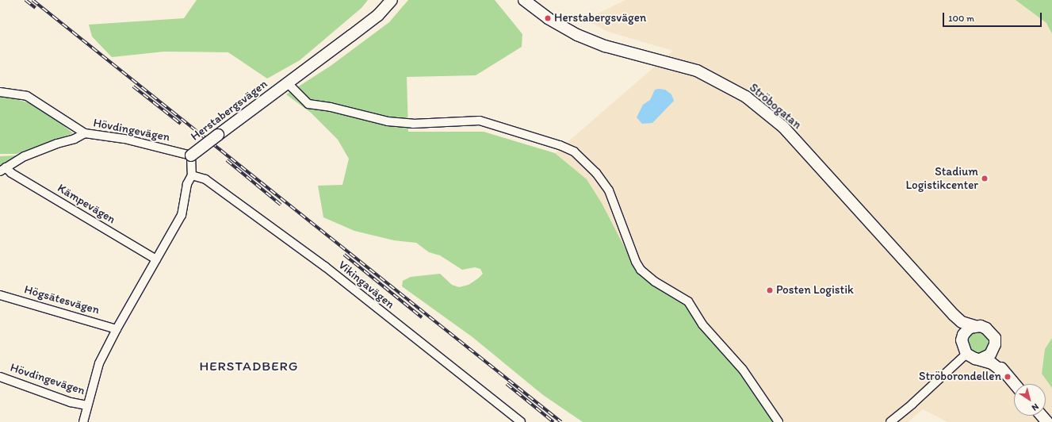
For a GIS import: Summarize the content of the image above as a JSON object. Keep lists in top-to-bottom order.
{
  "streets": {
    "street": [
      "Ströbogatan",
      "Herstabergsvägen",
      "Hövdingevägen",
      "Kämpevägen",
      "Vikingavägen",
      "Högsätesvägen"
    ]
  },
  "crossings": [
    ["Herstabergsvägen", "Hövdingevägen"],
    ["Herstabergsvägen", "Kämpevägen"],
    ["Herstabergsvägen", "Vikingavägen"],
    ["Herstabergsvägen", "Högsätesvägen"],
    ["Hövdingevägen", "Kämpevägen"]
  ],
  "districts": ["HERSTADBERG"],
  "places": [
    "Herstabergsvägen",
    "Stadium Logistikcenter",
    "Posten Logistik",
    "Ströborondellen"
  ],
  "scale_bar": "100 m",
  "north": "bottom right"
}
